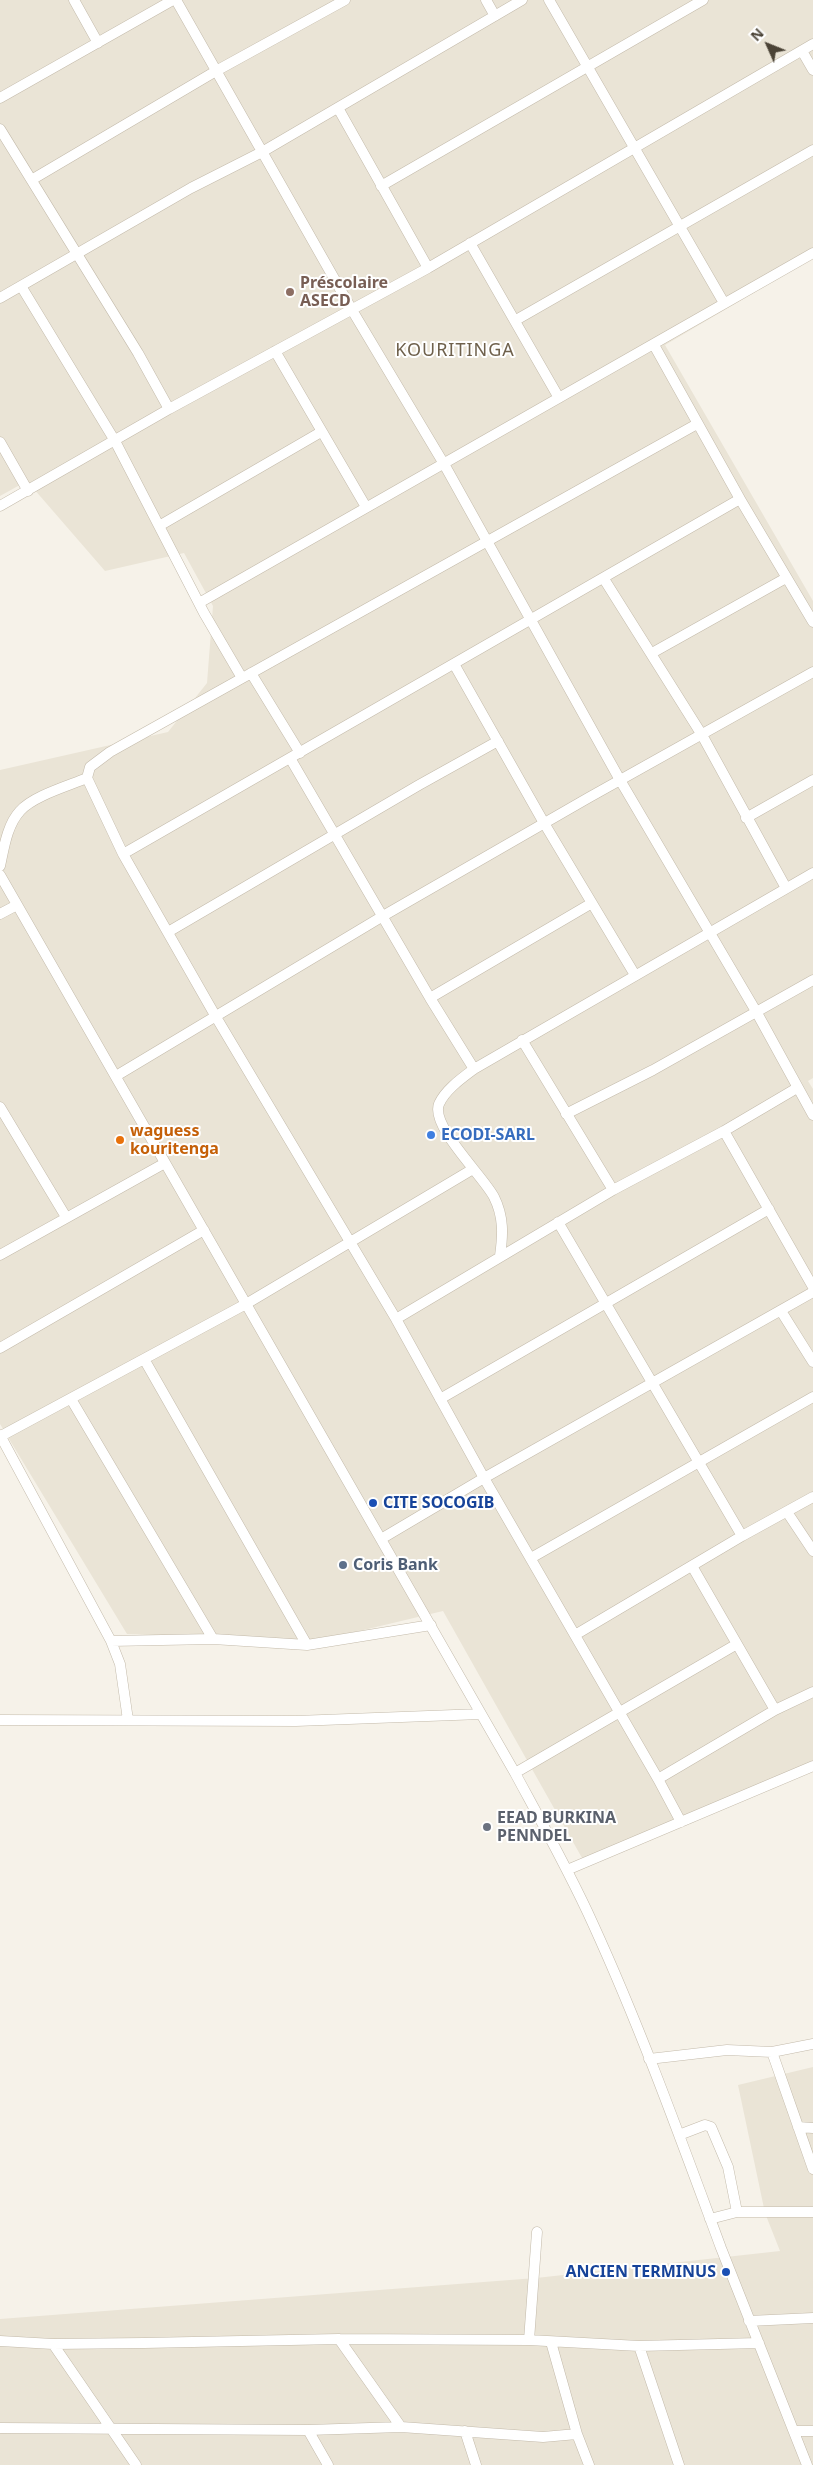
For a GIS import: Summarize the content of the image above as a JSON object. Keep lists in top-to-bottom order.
{
  "districts": ["KOURITINGA"],
  "places": [
    "Préscolaire ASECD",
    "ECODI-SARL",
    "waguess kouritenga",
    "CITE SOCOGIB",
    "Coris Bank",
    "EEAD BURKINA PENNDEL",
    "ANCIEN TERMINUS"
  ],
  "north": "top left"
}
